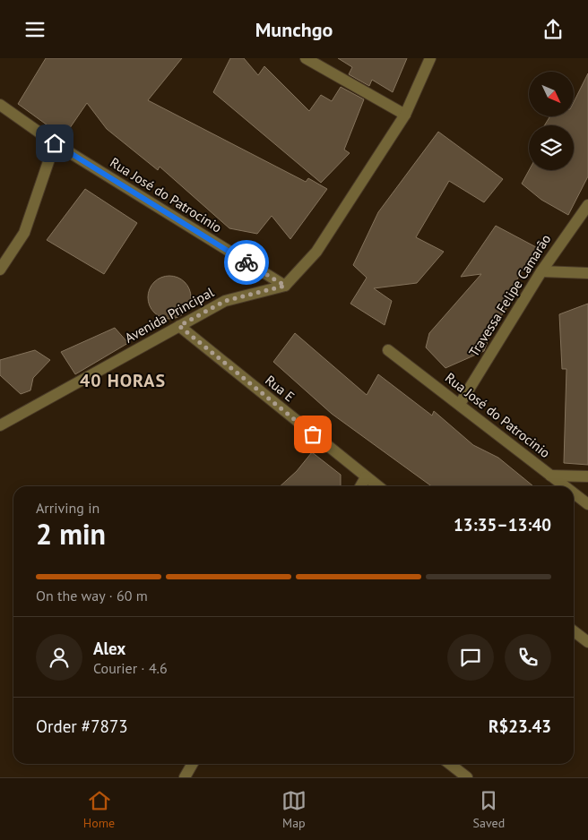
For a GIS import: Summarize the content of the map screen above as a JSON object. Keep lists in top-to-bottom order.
{
  "streets": {
    "street": [
      "Rua José do Patrocinio",
      "Travessa Felipe Camarão",
      "Avenida Principal",
      "Rua E"
    ]
  },
  "crossings": [
    ["Rua José do Patrocinio", "Travessa Felipe Camarão"],
    ["Rua José do Patrocinio", "Avenida Principal"],
    ["Avenida Principal", "Rua E"]
  ],
  "districts": ["40 HORAS"],
  "north": "bottom right",
  "page": {
    "header": "Munchgo",
    "heading": ["2 min", "Arriving in", "13:35–13:40"],
    "panel": [
      "Alex",
      "Courier · 4.6",
      "Order #7873",
      "R$23.43"
    ],
    "bar": "On the way · 60 m",
    "tabs": ["Home", "Map", "Saved"]
  }
}
